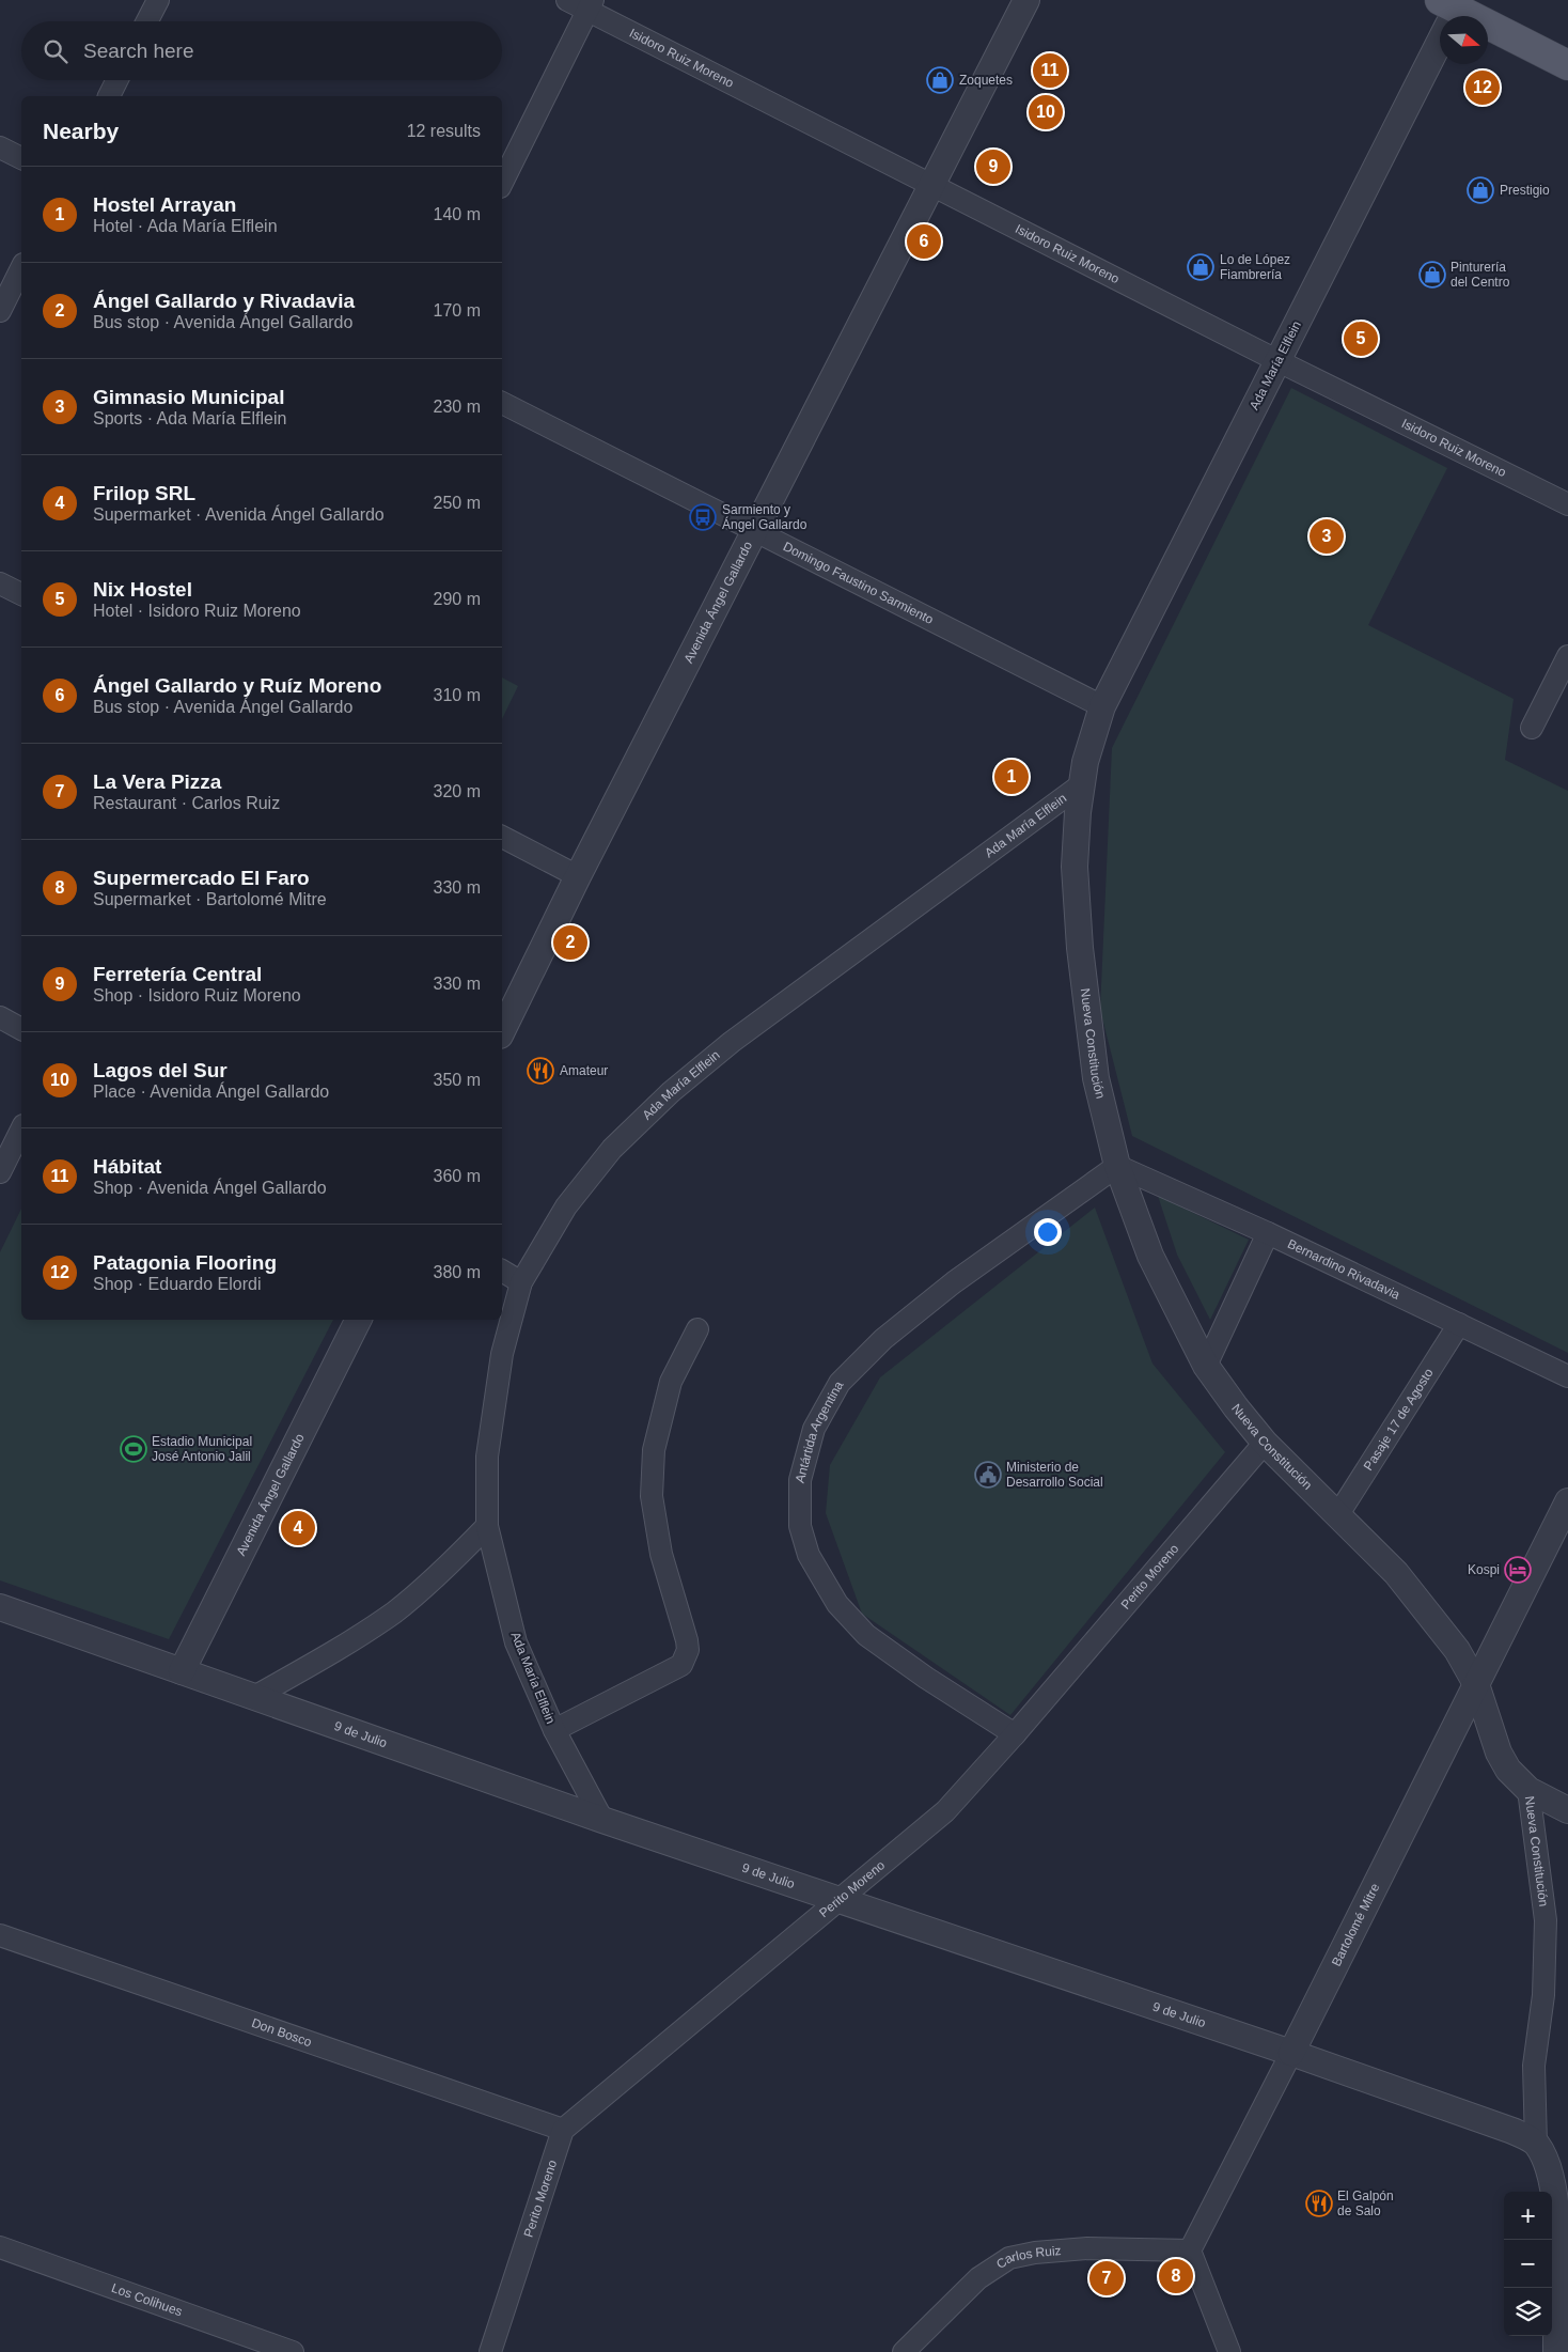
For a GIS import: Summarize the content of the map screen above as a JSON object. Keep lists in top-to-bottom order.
{
  "streets": {
    "street": [
      "Isidoro Ruiz Moreno",
      "Ada María Elflein",
      "Domingo Faustino Sarmiento",
      "Avenida Ángel Gallardo",
      "Nueva Constitución",
      "Bernardino Rivadavia",
      "Pasaje 17 de Agosto",
      "Antártida Argentina",
      "Perito Moreno",
      "9 de Julio",
      "Bartolomé Mitre",
      "Don Bosco",
      "Carlos Ruiz",
      "Los Colihues"
    ]
  },
  "crossings": [
    ["Isidoro Ruiz Moreno", "Ada María Elflein"],
    ["Isidoro Ruiz Moreno", "Avenida Ángel Gallardo"],
    ["Ada María Elflein", "Domingo Faustino Sarmiento"],
    ["Ada María Elflein", "Nueva Constitución"],
    ["Ada María Elflein", "9 de Julio"],
    ["Domingo Faustino Sarmiento", "Avenida Ángel Gallardo"],
    ["Domingo Faustino Sarmiento", "Nueva Constitución"],
    ["Avenida Ángel Gallardo", "9 de Julio"],
    ["Nueva Constitución", "Bernardino Rivadavia"],
    ["Nueva Constitución", "Pasaje 17 de Agosto"],
    ["Nueva Constitución", "Antártida Argentina"],
    ["Nueva Constitución", "Perito Moreno"],
    ["Nueva Constitución", "9 de Julio"],
    ["Nueva Constitución", "Bartolomé Mitre"],
    ["Bernardino Rivadavia", "Pasaje 17 de Agosto"],
    ["Bernardino Rivadavia", "Antártida Argentina"],
    ["Antártida Argentina", "Perito Moreno"],
    ["Perito Moreno", "9 de Julio"],
    ["Perito Moreno", "Don Bosco"],
    ["9 de Julio", "Bartolomé Mitre"],
    ["Bartolomé Mitre", "Carlos Ruiz"]
  ],
  "places": {
    "shop": [
      "Zoquetes",
      "Prestigio",
      "Lo de López Fiambrería",
      "Pinturería del Centro"
    ],
    "bus stop": ["Sarmiento y Ángel Gallardo"],
    "restaurant": ["Amateur", "El Galpón de Salo"],
    "sports": ["Estadio Municipal José Antonio Jalil"],
    "public building": ["Ministerio de Desarrollo Social"],
    "hotel": ["Kospi"]
  },
  "north": "right",
  "page": {
    "search": "Search here",
    "pins": [
      "11",
      "12",
      "10",
      "9",
      "6",
      "5",
      "3",
      "1",
      "2",
      "4",
      "8",
      "7"
    ],
    "heading": ["Nearby", "12 results"],
    "list": [
      {
        "mark": "1",
        "name": "Hostel Arrayan",
        "note": "Hotel · Ada María Elflein",
        "value": "140 m"
      },
      {
        "mark": "2",
        "name": "Ángel Gallardo y Rivadavia",
        "note": "Bus stop · Avenida Ángel Gallardo",
        "value": "170 m"
      },
      {
        "mark": "3",
        "name": "Gimnasio Municipal",
        "note": "Sports · Ada María Elflein",
        "value": "230 m"
      },
      {
        "mark": "4",
        "name": "Frilop SRL",
        "note": "Supermarket · Avenida Ángel Gallardo",
        "value": "250 m"
      },
      {
        "mark": "5",
        "name": "Nix Hostel",
        "note": "Hotel · Isidoro Ruiz Moreno",
        "value": "290 m"
      },
      {
        "mark": "6",
        "name": "Ángel Gallardo y Ruíz Moreno",
        "note": "Bus stop · Avenida Ángel Gallardo",
        "value": "310 m"
      },
      {
        "mark": "7",
        "name": "La Vera Pizza",
        "note": "Restaurant · Carlos Ruiz",
        "value": "320 m"
      },
      {
        "mark": "8",
        "name": "Supermercado El Faro",
        "note": "Supermarket · Bartolomé Mitre",
        "value": "330 m"
      },
      {
        "mark": "9",
        "name": "Ferretería Central",
        "note": "Shop · Isidoro Ruiz Moreno",
        "value": "330 m"
      },
      {
        "mark": "10",
        "name": "Lagos del Sur",
        "note": "Place · Avenida Ángel Gallardo",
        "value": "350 m"
      },
      {
        "mark": "11",
        "name": "Hábitat",
        "note": "Shop · Avenida Ángel Gallardo",
        "value": "360 m"
      },
      {
        "mark": "12",
        "name": "Patagonia Flooring",
        "note": "Shop · Eduardo Elordi",
        "value": "380 m"
      }
    ],
    "map_buttons": ["+", "−"]
  }
}
